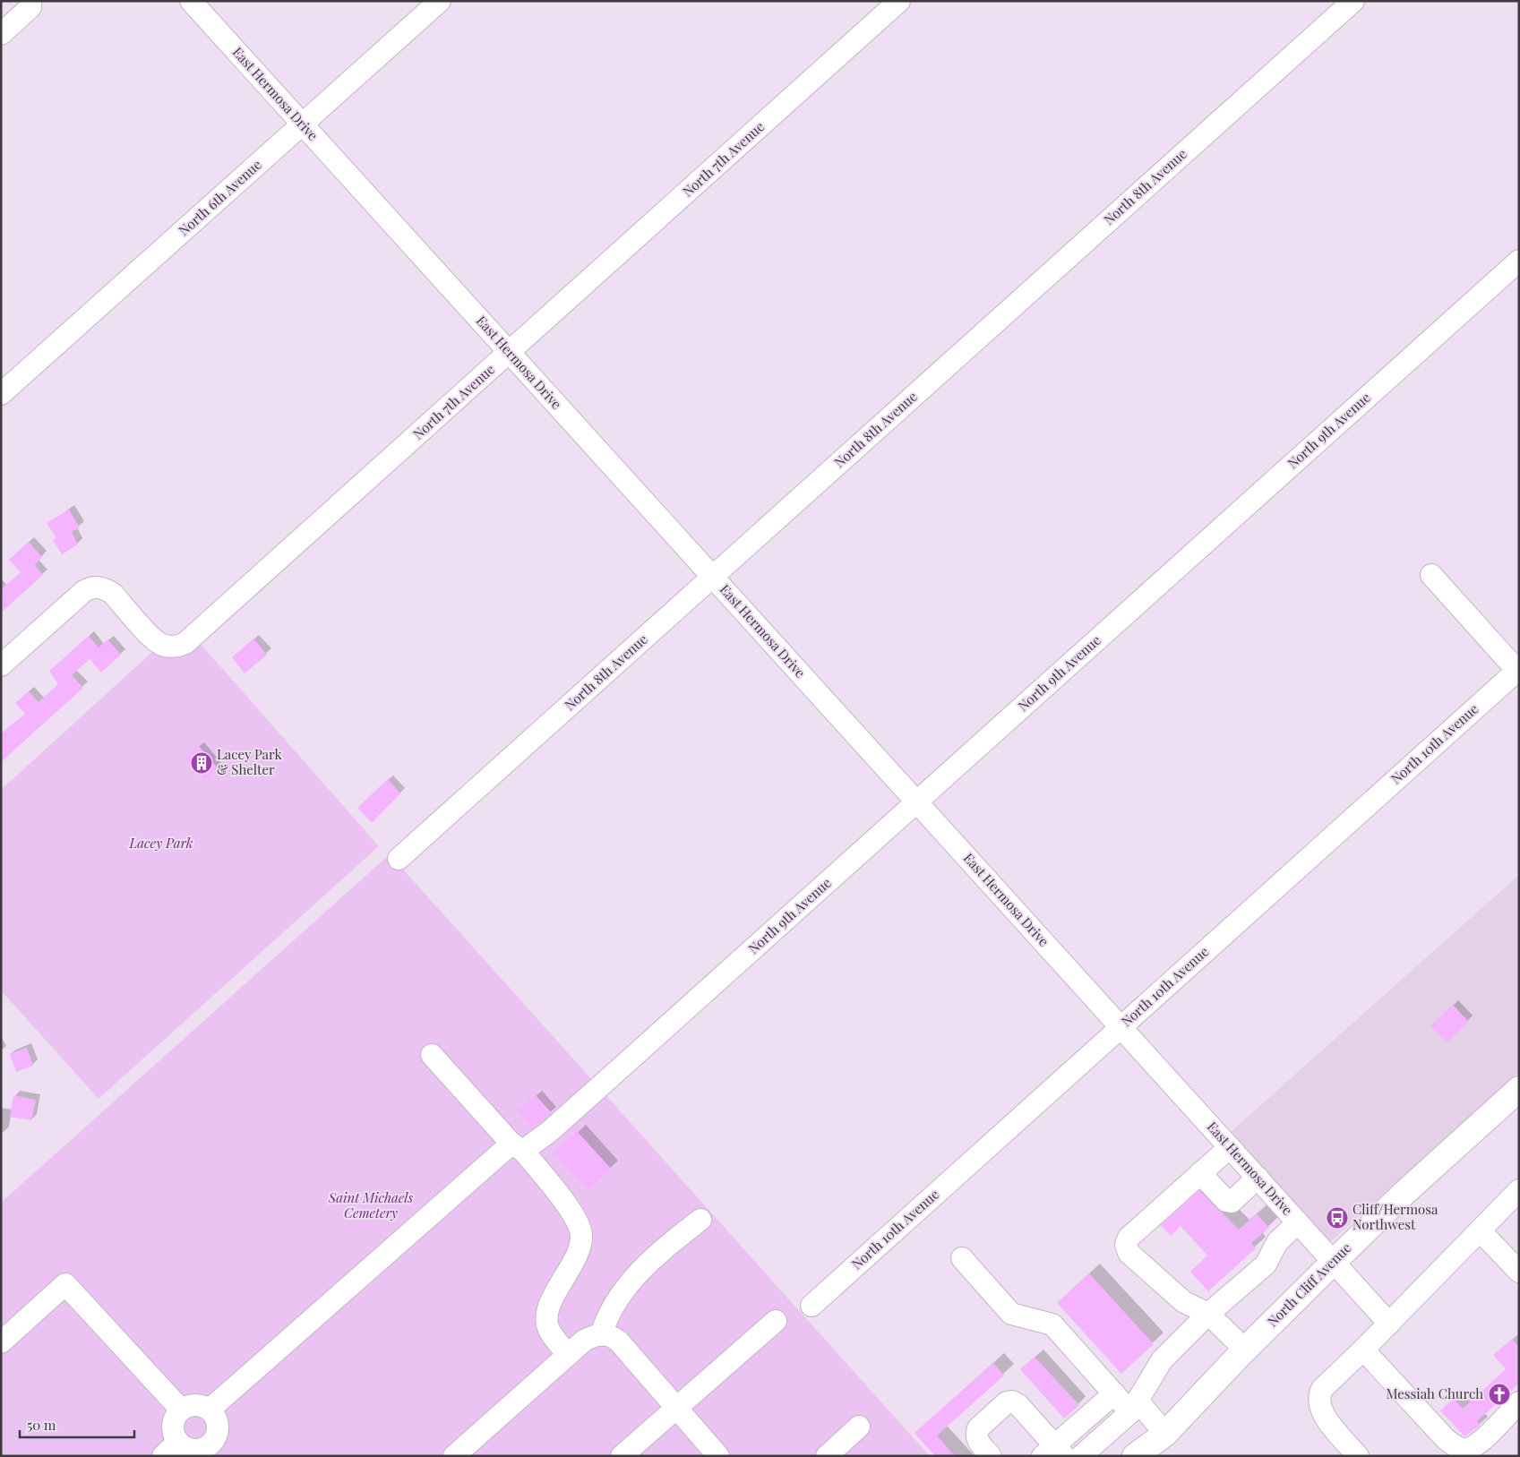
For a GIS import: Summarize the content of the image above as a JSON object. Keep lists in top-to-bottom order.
{
  "streets": {
    "main road": ["North Cliff Avenue"],
    "street": [
      "East Hermosa Drive",
      "North 7th Avenue",
      "North 8th Avenue",
      "North 6th Avenue",
      "North 9th Avenue",
      "North 10th Avenue"
    ]
  },
  "crossings": [
    ["East Hermosa Drive", "North 7th Avenue"],
    ["East Hermosa Drive", "North 8th Avenue"],
    ["East Hermosa Drive", "North 6th Avenue"],
    ["East Hermosa Drive", "North 9th Avenue"],
    ["East Hermosa Drive", "North 10th Avenue"],
    ["East Hermosa Drive", "North Cliff Avenue"]
  ],
  "parks": ["Lacey Park", "Saint Michaels Cemetery"],
  "places": {
    "building": ["Lacey Park & Shelter"],
    "bus stop": ["Cliff/Hermosa Northwest"],
    "church": ["Messiah Church"]
  },
  "scale_bar": "50 m"
}
